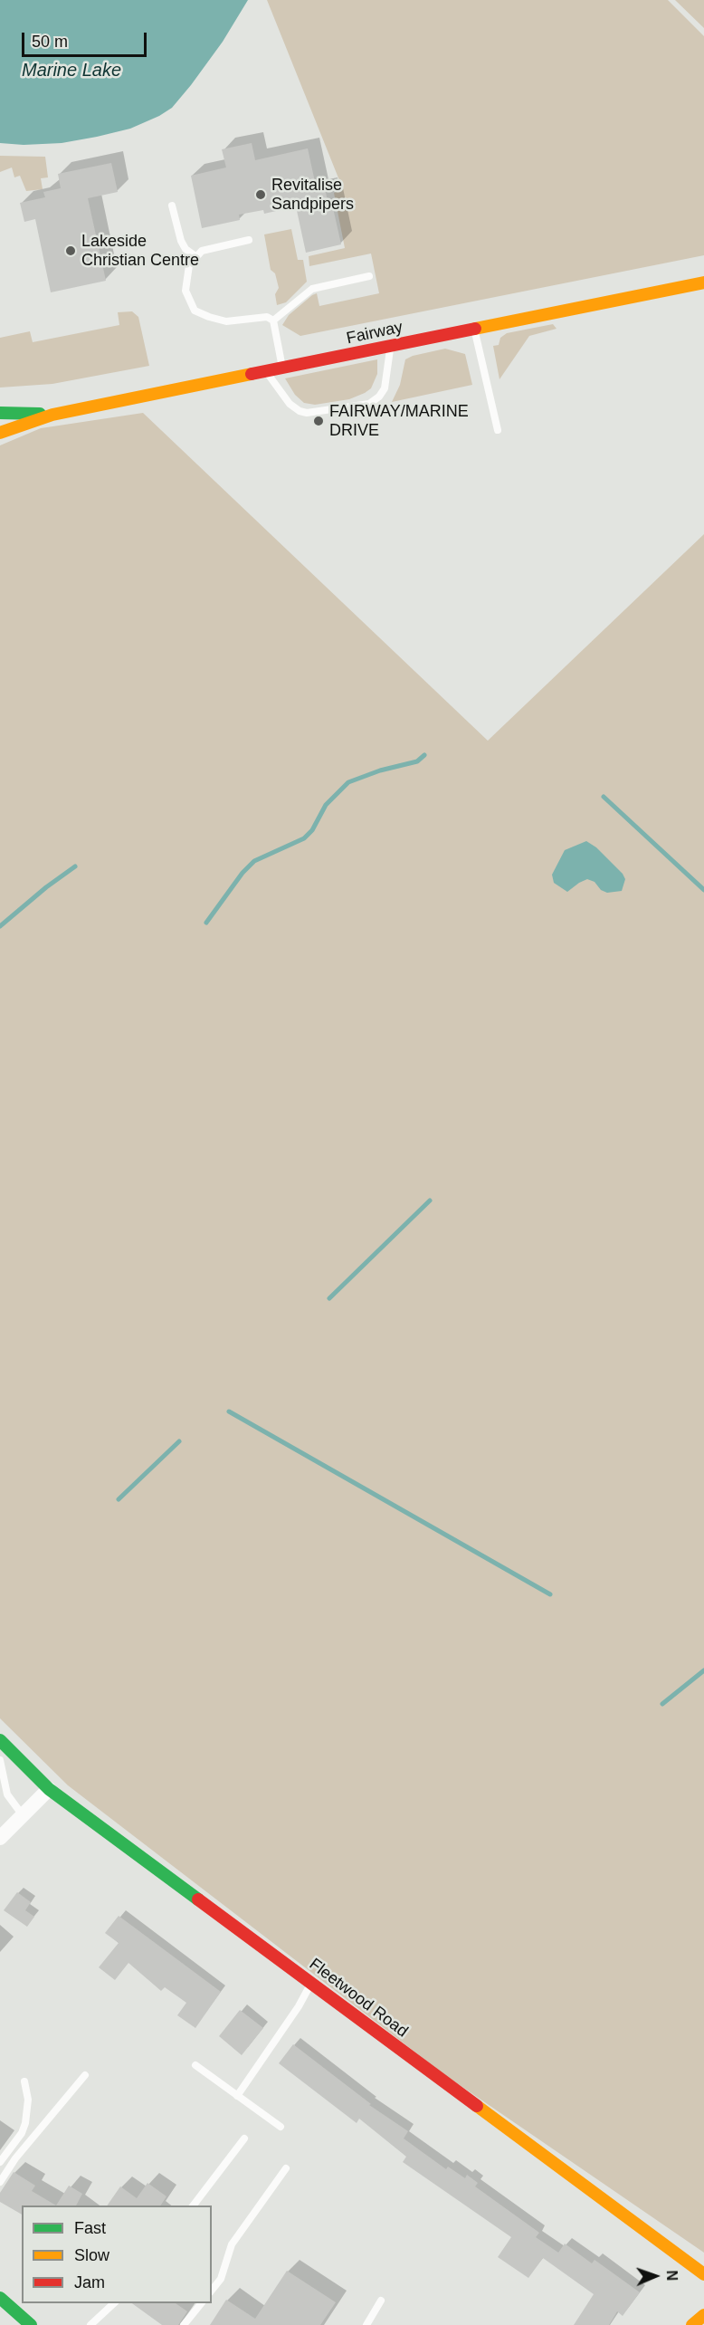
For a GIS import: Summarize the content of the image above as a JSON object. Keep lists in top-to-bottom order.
{
  "streets": {
    "street": ["Fairway", "Fleetwood Road"]
  },
  "water": ["Marine Lake"],
  "places": ["Revitalise Sandpipers", "Lakeside Christian Centre", "FAIRWAY/MARINE DRIVE"],
  "legend": ["Fast", "Slow", "Jam"],
  "scale_bar": "50 m",
  "north": "right"
}
